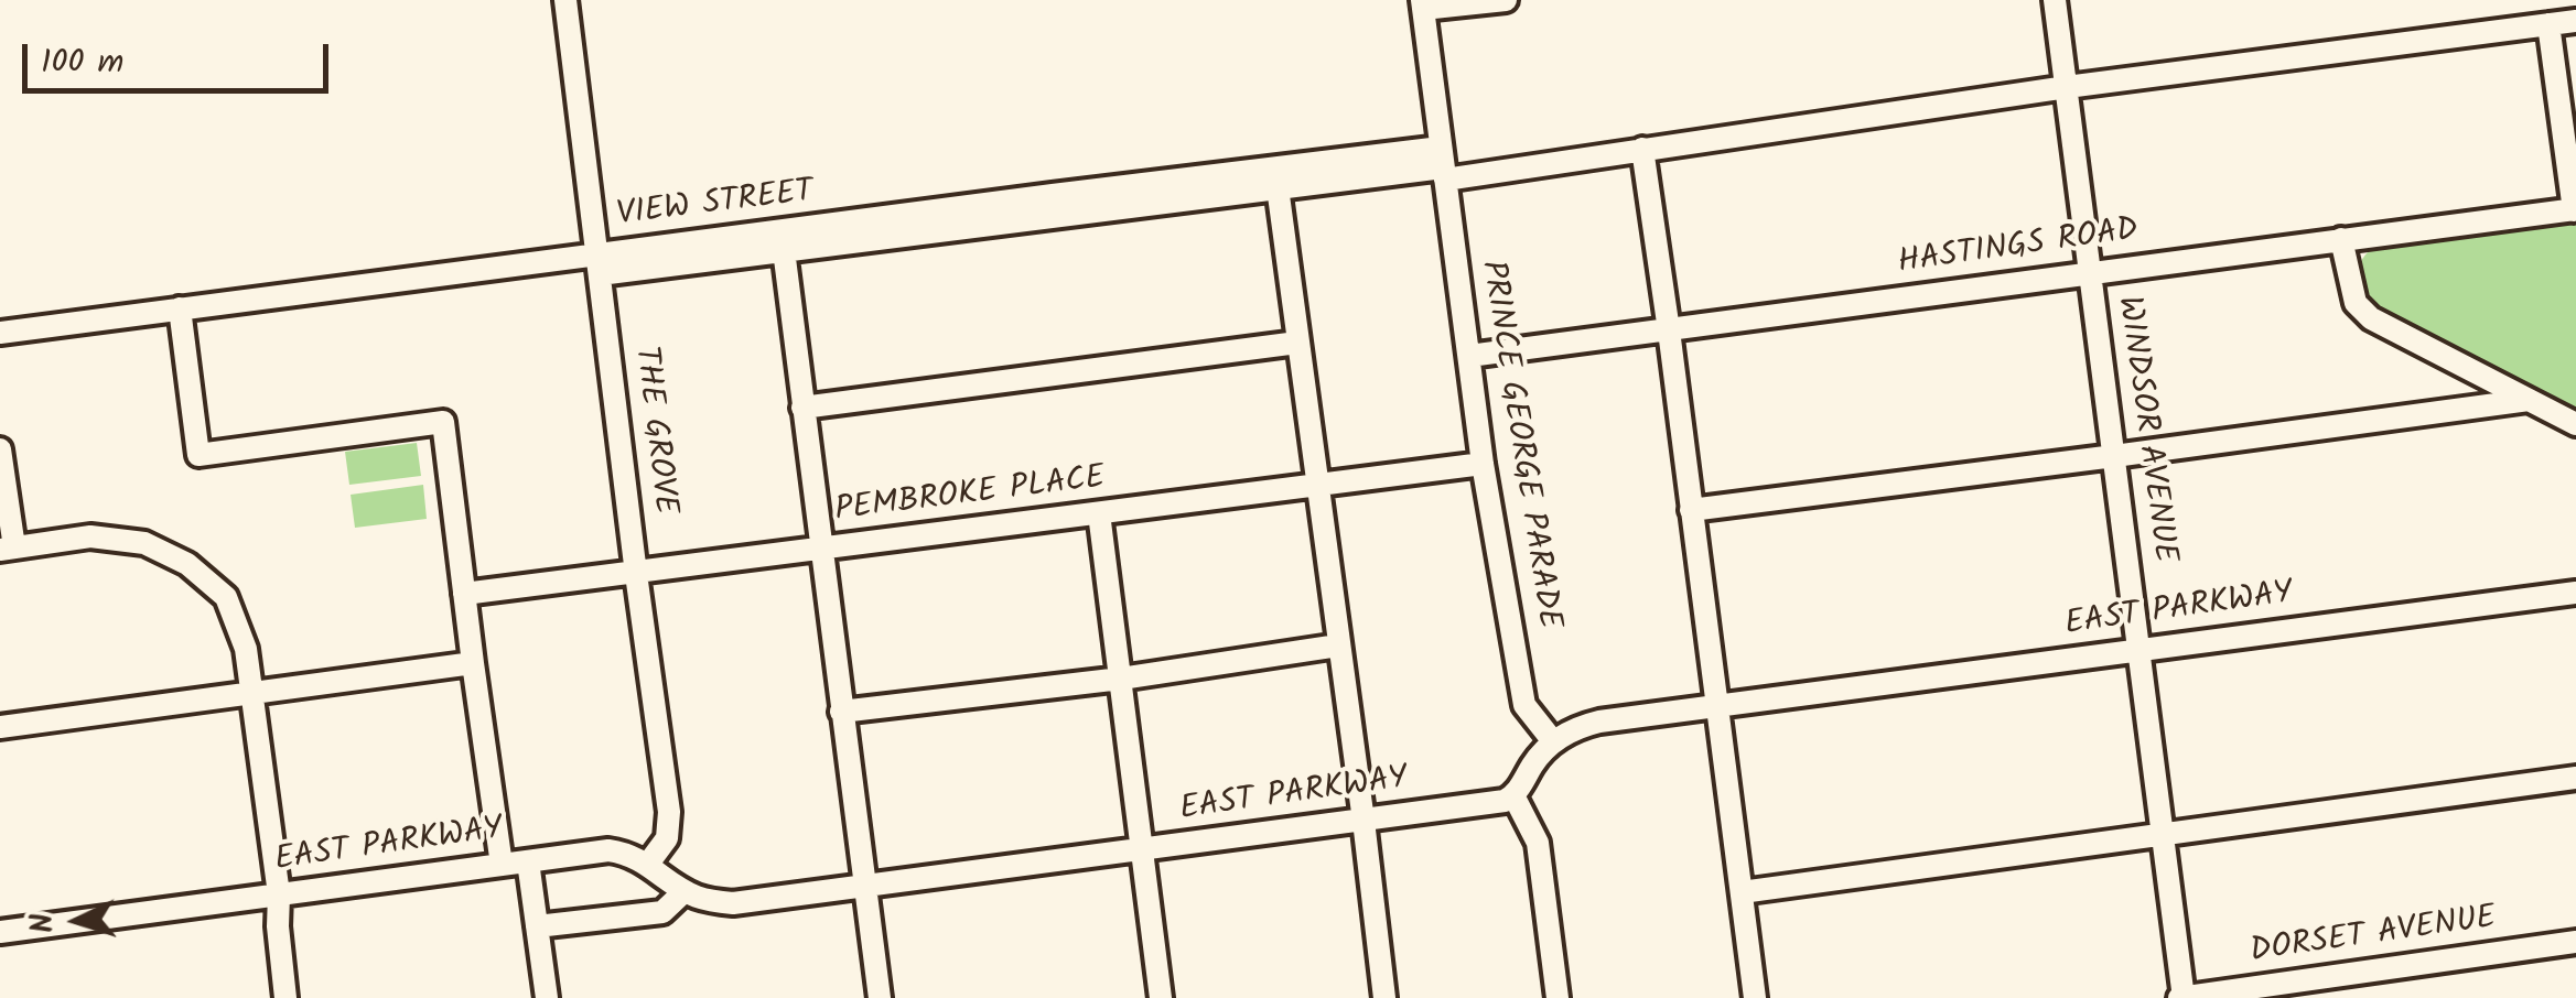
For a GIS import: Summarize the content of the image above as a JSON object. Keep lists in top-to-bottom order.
{
  "streets": {
    "street": [
      "VIEW STREET",
      "HASTINGS ROAD",
      "WINDSOR AVENUE",
      "THE GROVE",
      "PRINCE GEORGE PARADE",
      "PEMBROKE PLACE",
      "EAST PARKWAY",
      "DORSET AVENUE"
    ]
  },
  "crossings": [
    ["VIEW STREET", "THE GROVE"],
    ["VIEW STREET", "PRINCE GEORGE PARADE"],
    ["HASTINGS ROAD", "WINDSOR AVENUE"],
    ["HASTINGS ROAD", "PRINCE GEORGE PARADE"],
    ["WINDSOR AVENUE", "EAST PARKWAY"],
    ["WINDSOR AVENUE", "DORSET AVENUE"],
    ["THE GROVE", "PEMBROKE PLACE"],
    ["THE GROVE", "EAST PARKWAY"],
    ["PRINCE GEORGE PARADE", "PEMBROKE PLACE"],
    ["PRINCE GEORGE PARADE", "EAST PARKWAY"]
  ],
  "scale_bar": "100 m",
  "north": "left"
}
